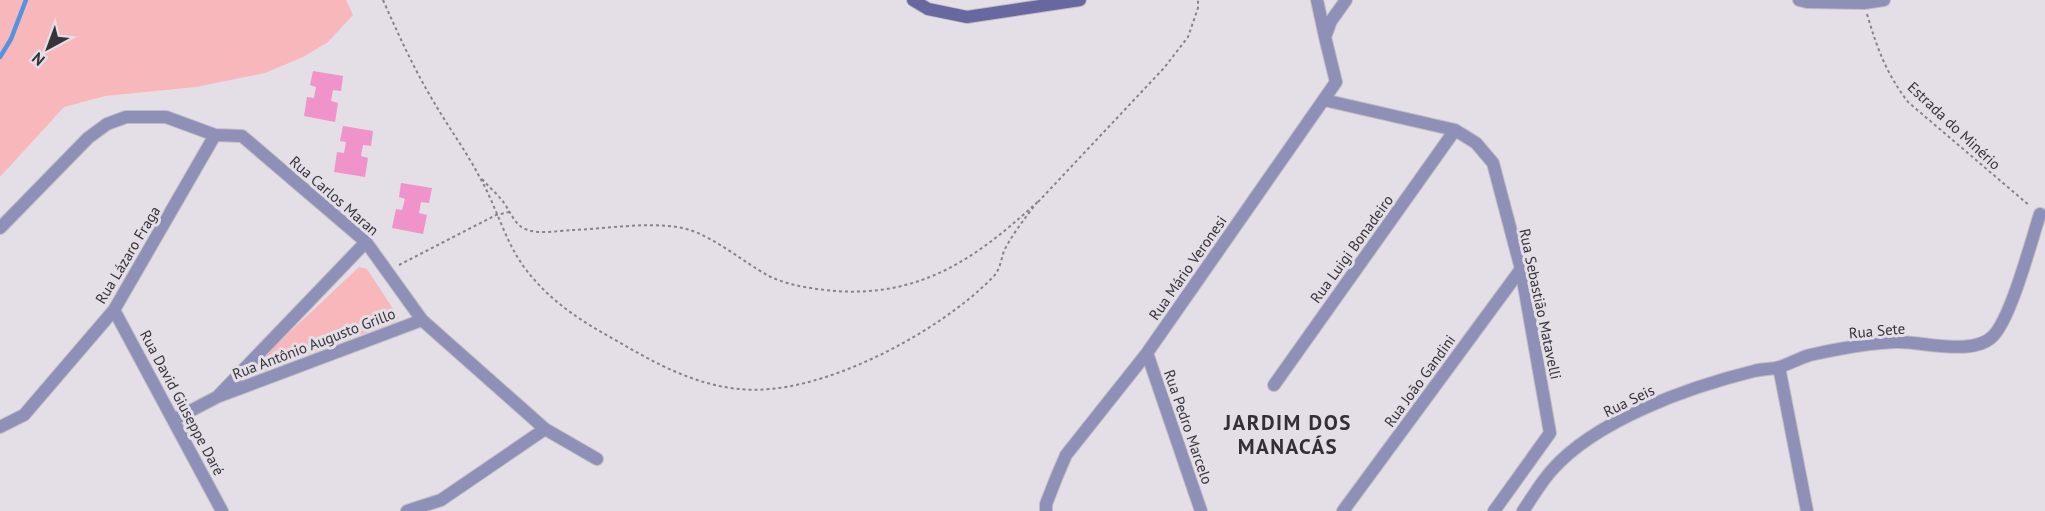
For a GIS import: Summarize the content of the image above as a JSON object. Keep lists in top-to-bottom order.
{
  "streets": {
    "street": [
      "Rua Carlos Maran",
      "Rua Luigi Bonadeiro",
      "Rua Lázaro Fraga",
      "Rua Mário Veronesi",
      "Rua Sebastião Matavelli",
      "Rua Sete",
      "Rua Antônio Augusto Grillo",
      "Rua João Gandini",
      "Rua Seis",
      "Rua David Giuseppe Daré",
      "Rua Pedro Marcelo"
    ],
    "path": ["Estrada do Minério"]
  },
  "crossings": [
    ["Estrada do Minério", "Rua Sete"],
    ["Rua Carlos Maran", "Rua Lázaro Fraga"],
    ["Rua Carlos Maran", "Rua Antônio Augusto Grillo"],
    ["Rua Luigi Bonadeiro", "Rua Sebastião Matavelli"],
    ["Rua Lázaro Fraga", "Rua David Giuseppe Daré"],
    ["Rua Mário Veronesi", "Rua Sebastião Matavelli"],
    ["Rua Mário Veronesi", "Rua Pedro Marcelo"],
    ["Rua Sebastião Matavelli", "Rua João Gandini"],
    ["Rua Sete", "Rua Seis"],
    ["Rua Antônio Augusto Grillo", "Rua David Giuseppe Daré"]
  ],
  "districts": ["JARDIM DOS MANACÁS"],
  "north": "bottom left"
}
